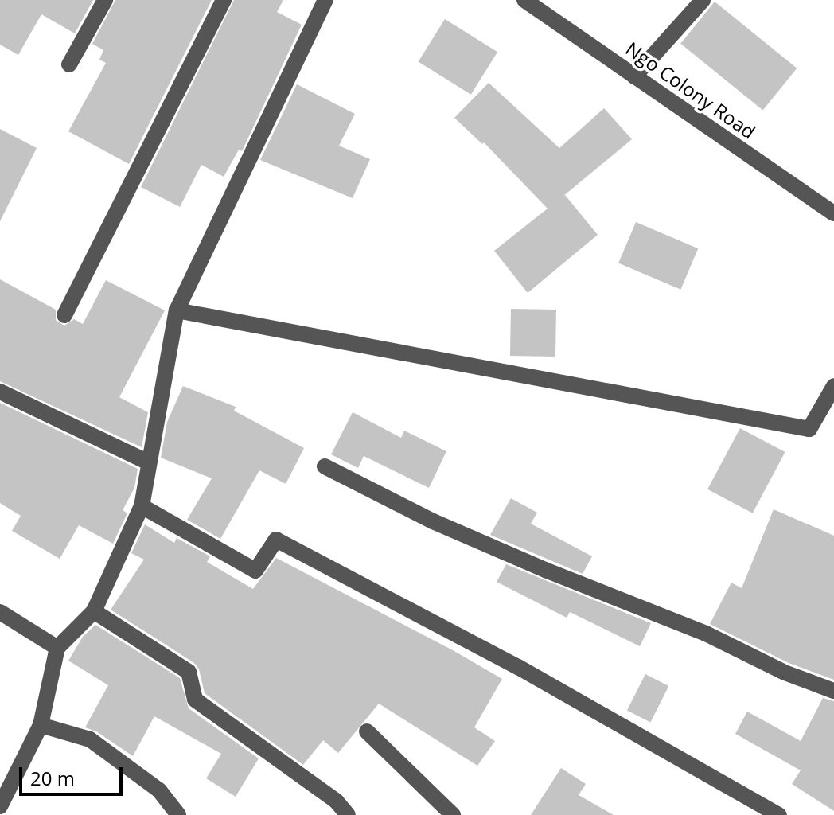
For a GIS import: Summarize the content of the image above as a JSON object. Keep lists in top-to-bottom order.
{
  "streets": {
    "street": ["Ngo Colony Road"]
  },
  "scale_bar": "20 m"
}
